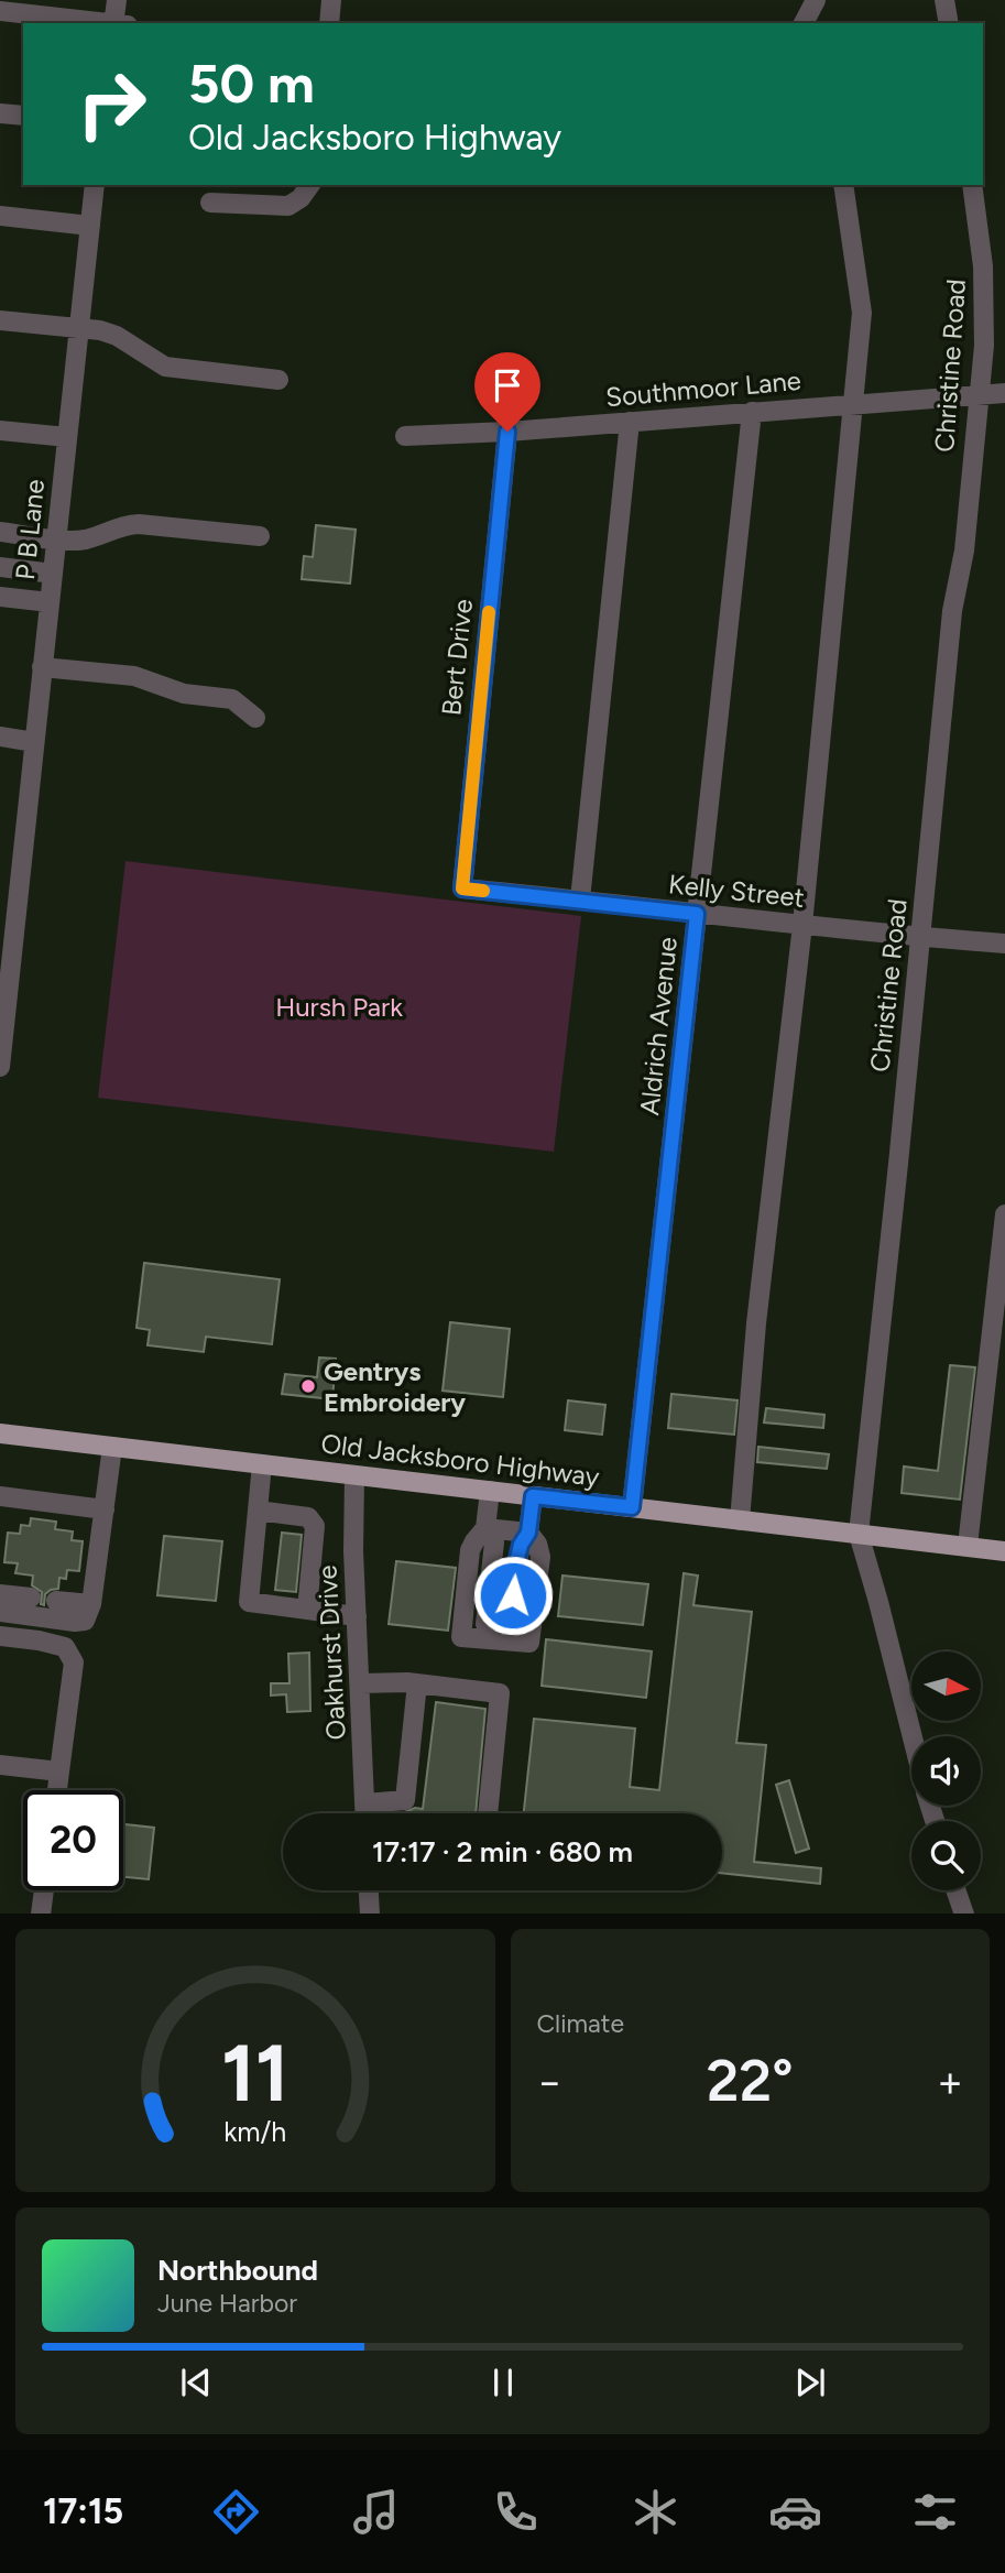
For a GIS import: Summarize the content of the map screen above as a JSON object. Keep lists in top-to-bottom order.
{
  "streets": {
    "main road": ["Old Jacksboro Highway"],
    "street": [
      "Christine Road",
      "Southmoor Lane",
      "P B Lane",
      "Bert Drive",
      "Kelly Street",
      "Aldrich Avenue",
      "Oakhurst Drive"
    ]
  },
  "crossings": [
    ["Christine Road", "Southmoor Lane"],
    ["Christine Road", "Kelly Street"],
    ["Christine Road", "Old Jacksboro Highway"],
    ["Southmoor Lane", "Bert Drive"],
    ["Southmoor Lane", "Aldrich Avenue"],
    ["Bert Drive", "Kelly Street"],
    ["Kelly Street", "Aldrich Avenue"],
    ["Aldrich Avenue", "Old Jacksboro Highway"],
    ["Old Jacksboro Highway", "Oakhurst Drive"]
  ],
  "parks": ["Hursh Park"],
  "places": ["Gentrys Embroidery"],
  "north": "right",
  "page": {
    "turn": ["50 m", "Old Jacksboro Highway"],
    "limit": "20",
    "trip": "17:17 · 2 min · 680 m",
    "tile": "Climate",
    "heat": ["−", "22°", "+"],
    "song": ["Northbound", "June Harbor"],
    "tabs": "17:15",
    "gauge": ["11", "km/h"]
  }
}
